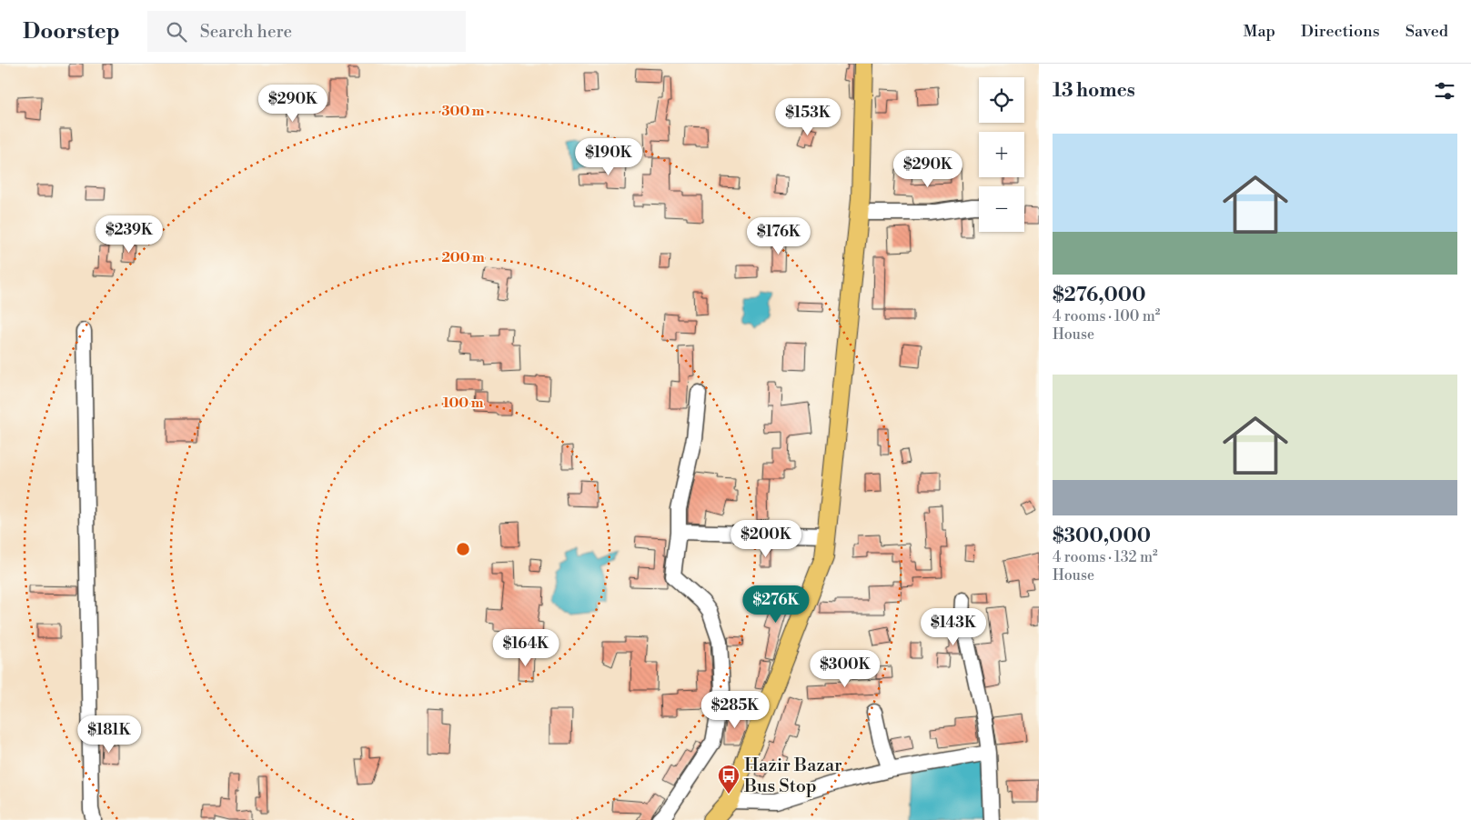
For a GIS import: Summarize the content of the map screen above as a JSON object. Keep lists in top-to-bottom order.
{
  "places": {
    "bus stop": ["Hazir Bazar Bus Stop"]
  },
  "page": {
    "header": "Doorstep",
    "search": "Search here",
    "nav": ["Map", "Directions", "Saved"],
    "heading": "13 homes",
    "map_buttons": ["+", "−"],
    "price": [
      "$290K",
      "$153K",
      "$190K",
      "$290K",
      "$239K",
      "$176K",
      "$200K",
      "$276K",
      "$143K",
      "$164K",
      "$300K",
      "$285K",
      "$181K"
    ],
    "list": [
      {
        "name": "$276,000",
        "note": "4 rooms · 100 m² · House"
      },
      {
        "name": "$300,000",
        "note": "4 rooms · 132 m² · House"
      }
    ]
  },
  "rings": ["300 m", "200 m", "100 m"]
}
